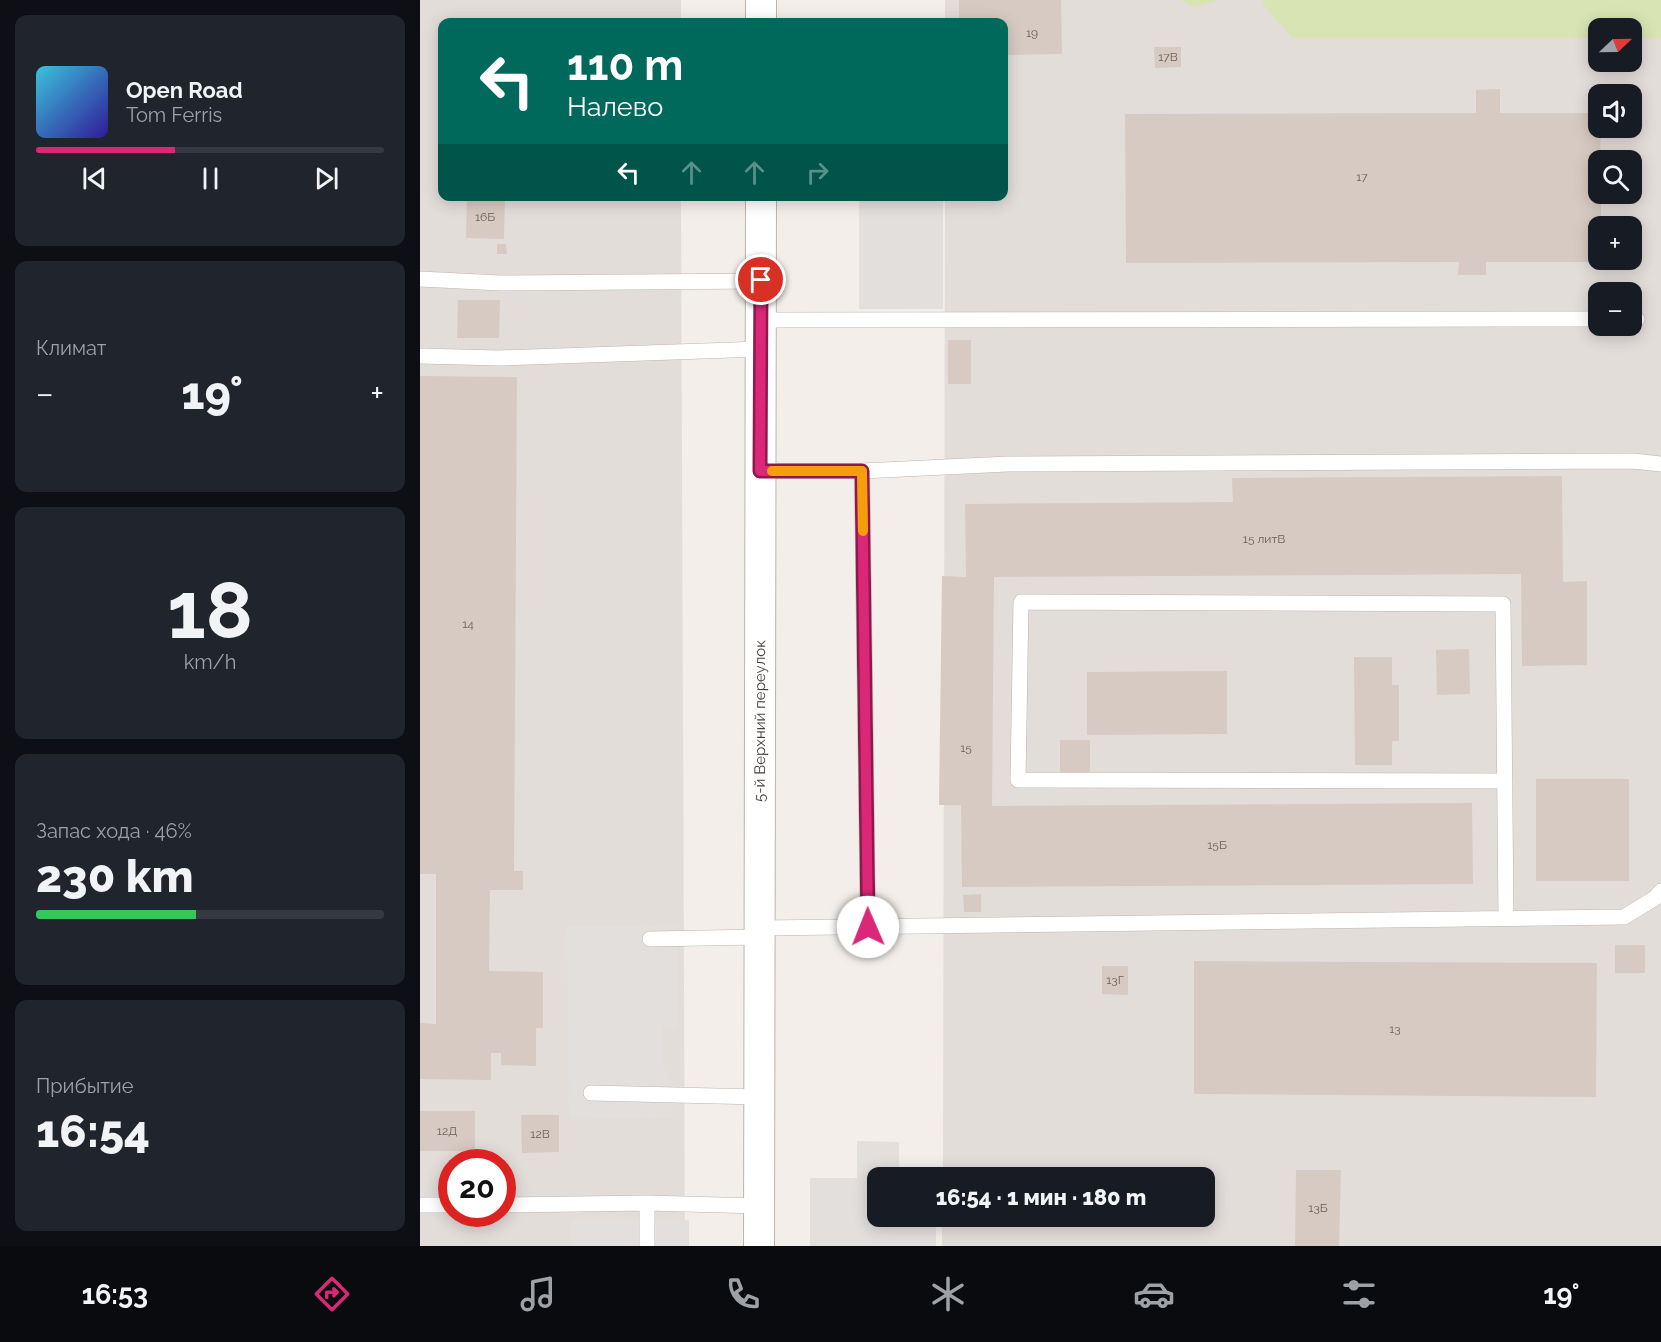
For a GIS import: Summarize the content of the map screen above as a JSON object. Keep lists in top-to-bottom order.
{
  "streets": {
    "street": ["5-й Верхний переулок"]
  },
  "house_numbers": [
    "19",
    "17В",
    "17",
    "16Б",
    "15 литВ",
    "14",
    "15",
    "15Б",
    "13Г",
    "13",
    "12Д",
    "12В",
    "13Б"
  ],
  "north": "right",
  "page": {
    "map_buttons": ["+", "−"],
    "turn": ["110 m", "Налево"],
    "song": ["Open Road", "Tom Ferris"],
    "tile": [
      "Климат",
      ["18", "km/h"],
      ["Запас хода · 46%", "230 km"],
      ["Прибытие", "16:54"]
    ],
    "heat": ["−", "19°", "+"],
    "limit": "20",
    "trip": "16:54 · 1 мин · 180 m",
    "tabs": ["16:53", "19°"]
  }
}
